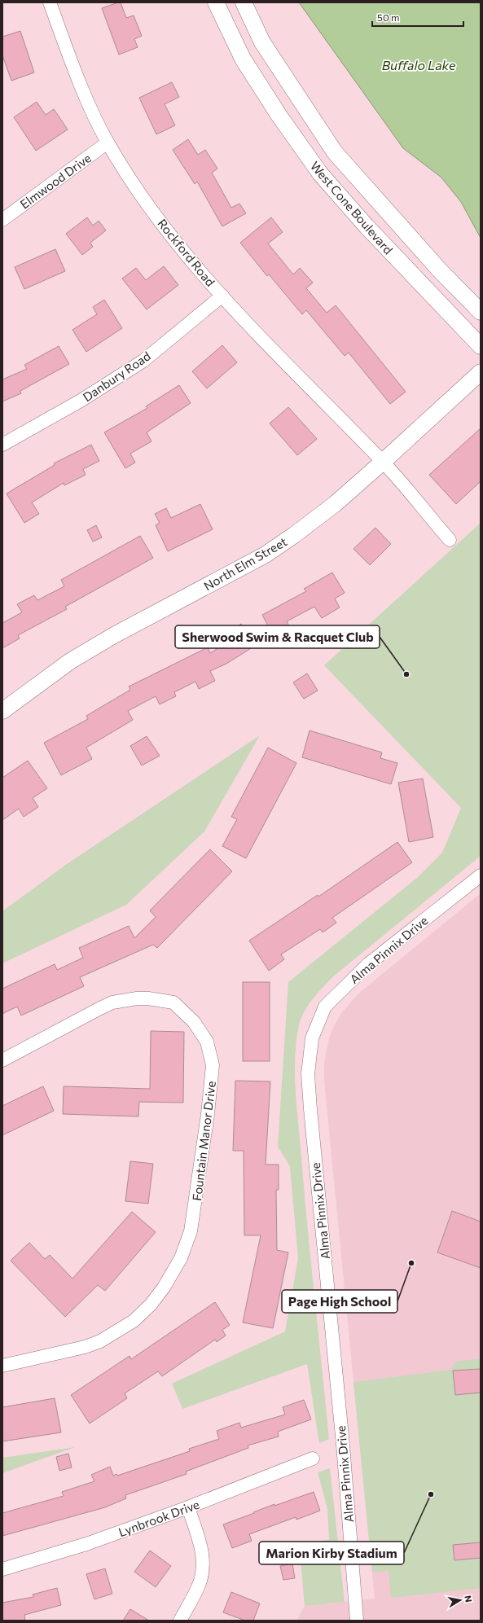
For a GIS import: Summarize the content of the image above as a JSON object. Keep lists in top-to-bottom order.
{
  "streets": {
    "main road": ["West Cone Boulevard", "North Elm Street"],
    "street": [
      "Elmwood Drive",
      "Rockford Road",
      "Danbury Road",
      "Alma Pinnix Drive",
      "Fountain Manor Drive",
      "Lynbrook Drive"
    ]
  },
  "crossings": [
    ["Elmwood Drive", "Rockford Road"],
    ["Rockford Road", "Danbury Road"],
    ["Rockford Road", "North Elm Street"]
  ],
  "water": ["Buffalo Lake"],
  "places": ["Sherwood Swim & Racquet Club", "Page High School", "Marion Kirby Stadium"],
  "scale_bar": "50 m",
  "north": "right"
}
